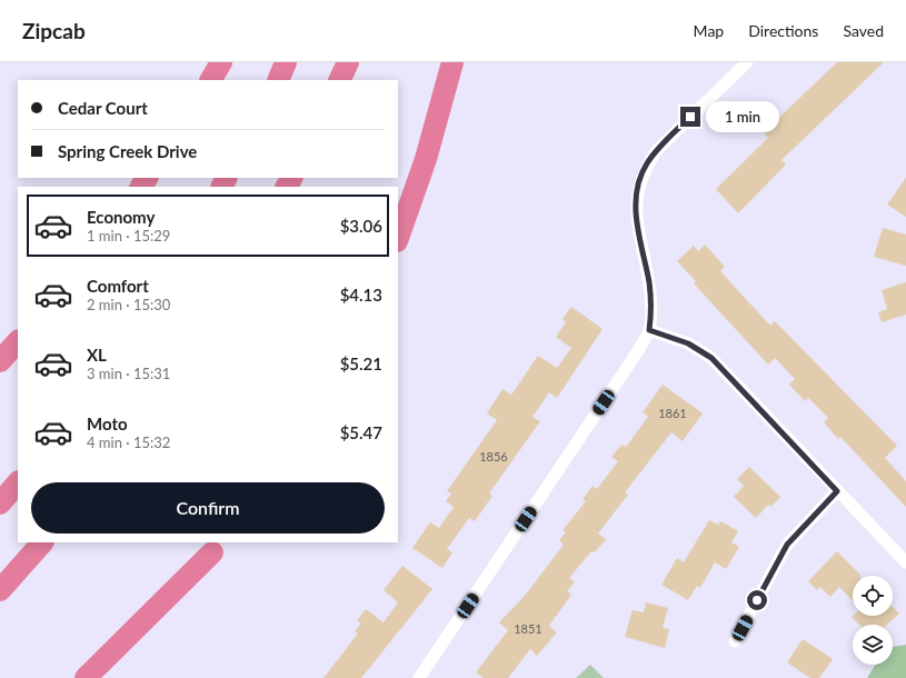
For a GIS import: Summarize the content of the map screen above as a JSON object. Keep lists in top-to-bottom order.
{
  "house_numbers": ["1861", "1856", "1851"],
  "page": {
    "header": "Zipcab",
    "nav": ["Map", "Directions", "Saved"],
    "banner": ["Cedar Court", "Spring Creek Drive"],
    "bubble": "1 min",
    "list": [
      {
        "name": "Economy",
        "note": "1 min · 15:29",
        "value": "$3.06"
      },
      {
        "name": "Comfort",
        "note": "2 min · 15:30",
        "value": "$4.13"
      },
      {
        "name": "XL",
        "note": "3 min · 15:31",
        "value": "$5.21"
      },
      {
        "name": "Moto",
        "note": "4 min · 15:32",
        "value": "$5.47"
      }
    ],
    "buttons": "Confirm"
  }
}
